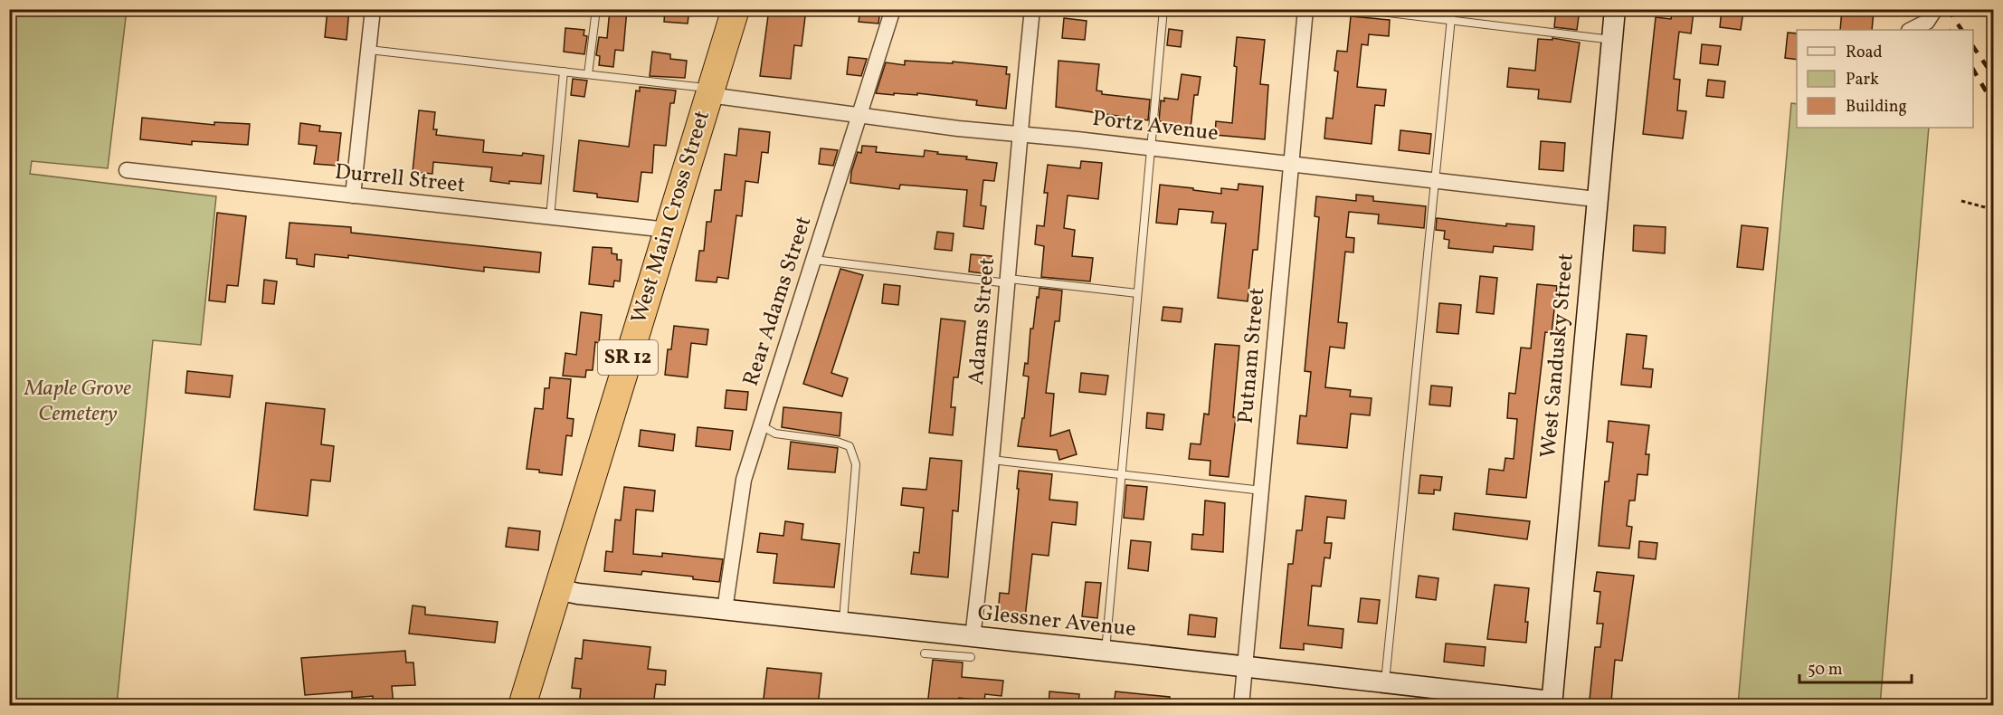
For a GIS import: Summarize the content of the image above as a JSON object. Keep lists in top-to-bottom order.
{
  "streets": {
    "highway": ["West Main Cross Street", "SR 12"],
    "street": [
      "Portz Avenue",
      "Durrell Street",
      "Rear Adams Street",
      "Adams Street",
      "Putnam Street",
      "West Sandusky Street",
      "Glessner Avenue"
    ]
  },
  "crossings": [
    ["Portz Avenue", "West Main Cross Street"],
    ["Portz Avenue", "Rear Adams Street"],
    ["Portz Avenue", "Adams Street"],
    ["Portz Avenue", "Putnam Street"],
    ["Portz Avenue", "West Sandusky Street"],
    ["Durrell Street", "West Main Cross Street"],
    ["West Main Cross Street", "Glessner Avenue"],
    ["Rear Adams Street", "Glessner Avenue"],
    ["Adams Street", "Glessner Avenue"],
    ["Putnam Street", "Glessner Avenue"],
    ["West Sandusky Street", "Glessner Avenue"]
  ],
  "parks": ["Maple Grove Cemetery"],
  "legend": ["Road", "Park", "Building"],
  "scale_bar": "50 m"
}
